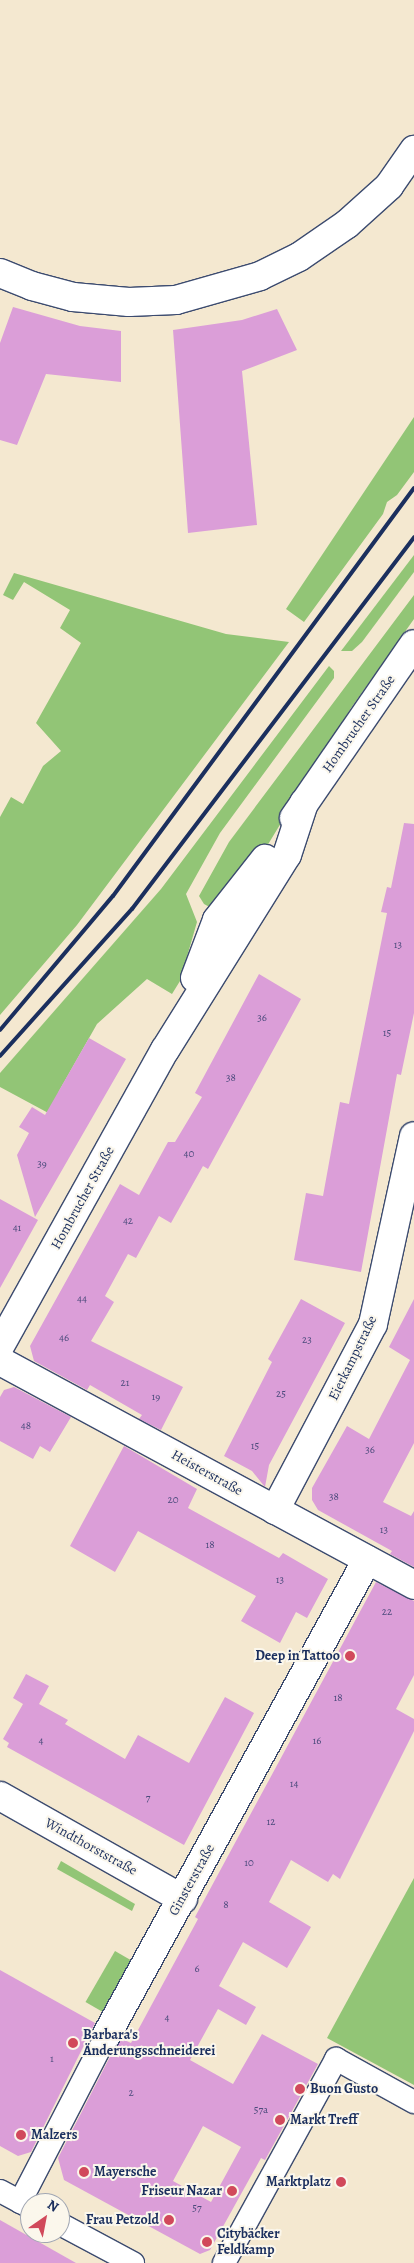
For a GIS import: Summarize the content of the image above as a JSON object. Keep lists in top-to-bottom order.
{
  "streets": {
    "street": [
      "Hombrucher Straße",
      "Eierkampstraße",
      "Heisterstraße",
      "Windthorststraße",
      "Ginsterstraße"
    ]
  },
  "crossings": [
    ["Eierkampstraße", "Heisterstraße"],
    ["Heisterstraße", "Ginsterstraße"],
    ["Windthorststraße", "Ginsterstraße"]
  ],
  "places": [
    "Deep in Tattoo",
    "Barbara's Änderungsschneiderei",
    "Buon Gusto",
    "Markt Treff",
    "Malzers",
    "Mayersche",
    "Marktplatz",
    "Friseur Nazar",
    "Frau Petzold",
    "Citybäcker Feldkamp"
  ],
  "house_numbers": [
    "13",
    "36",
    "15",
    "38",
    "40",
    "39",
    "42",
    "41",
    "44",
    "46",
    "23",
    "21",
    "25",
    "19",
    "48",
    "15",
    "36",
    "38",
    "20",
    "13",
    "18",
    "13",
    "22",
    "18",
    "4",
    "16",
    "14",
    "7",
    "12",
    "10",
    "8",
    "6",
    "4",
    "1",
    "2",
    "57a",
    "57"
  ],
  "north": "top right"
}
